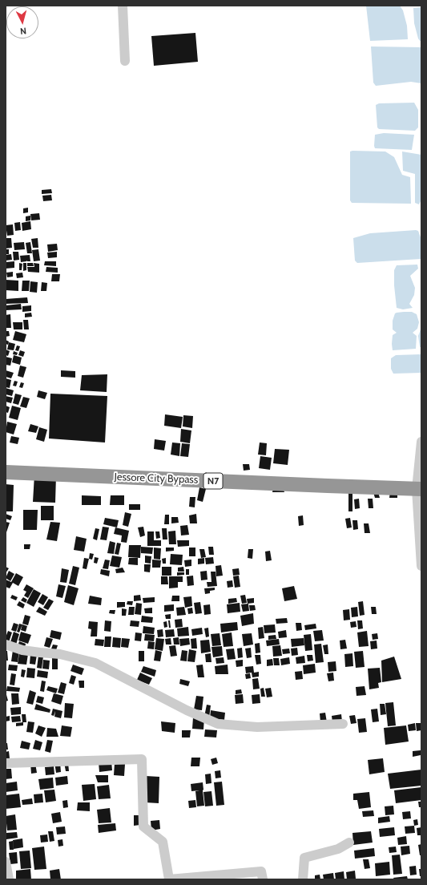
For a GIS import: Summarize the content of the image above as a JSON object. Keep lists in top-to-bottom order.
{
  "streets": {
    "highway": ["Jessore City Bypass", "N7"]
  },
  "north": "bottom"
}
